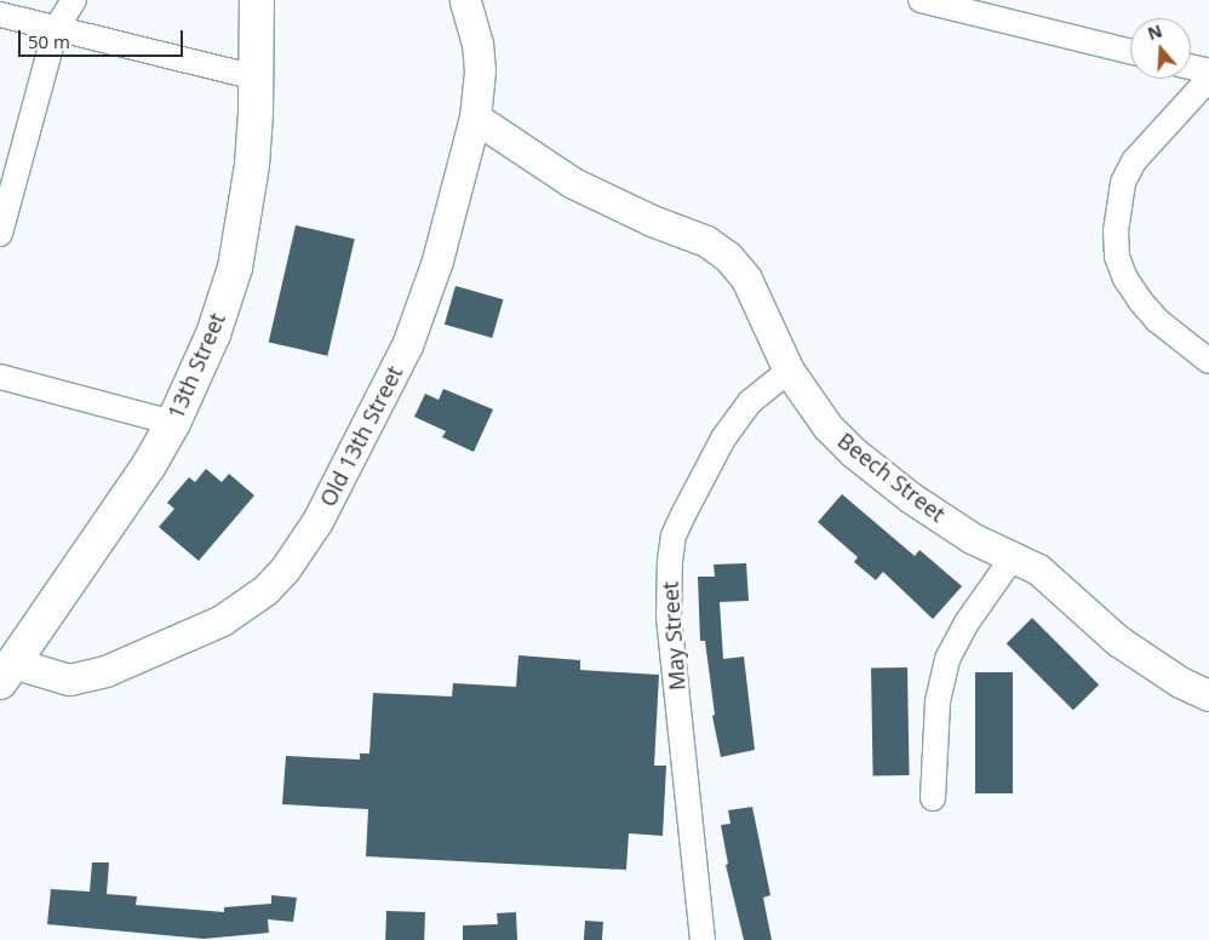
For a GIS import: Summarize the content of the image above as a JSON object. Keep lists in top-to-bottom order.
{
  "streets": {
    "main road": ["13th Street"],
    "street": ["Old 13th Street", "Beech Street", "May Street"]
  },
  "crossings": [
    ["13th Street", "Old 13th Street"],
    ["Old 13th Street", "Beech Street"],
    ["Beech Street", "May Street"]
  ],
  "scale_bar": "50 m",
  "north": "top"
}
